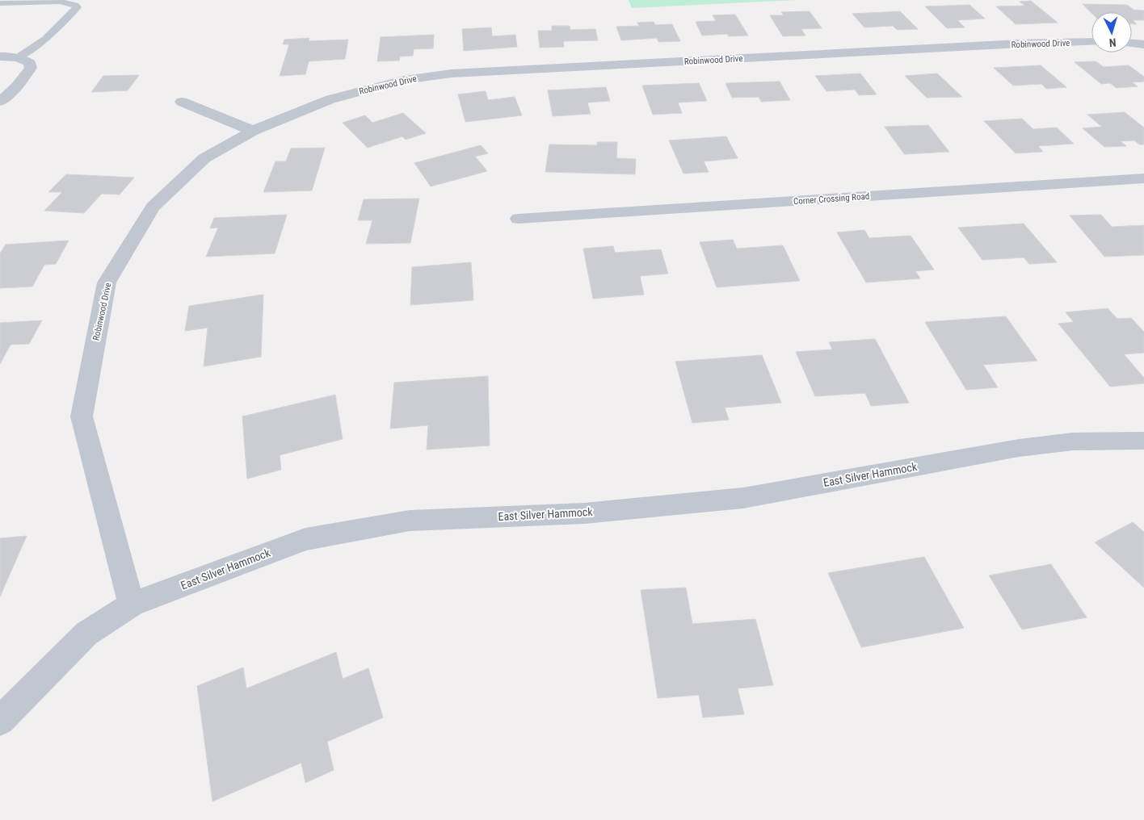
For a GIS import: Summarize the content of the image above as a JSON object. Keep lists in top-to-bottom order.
{
  "streets": {
    "street": ["Robinwood Drive", "Corner Crossing Road", "East Silver Hammock"]
  },
  "crossings": [
    ["Robinwood Drive", "East Silver Hammock"]
  ],
  "north": "bottom"
}
